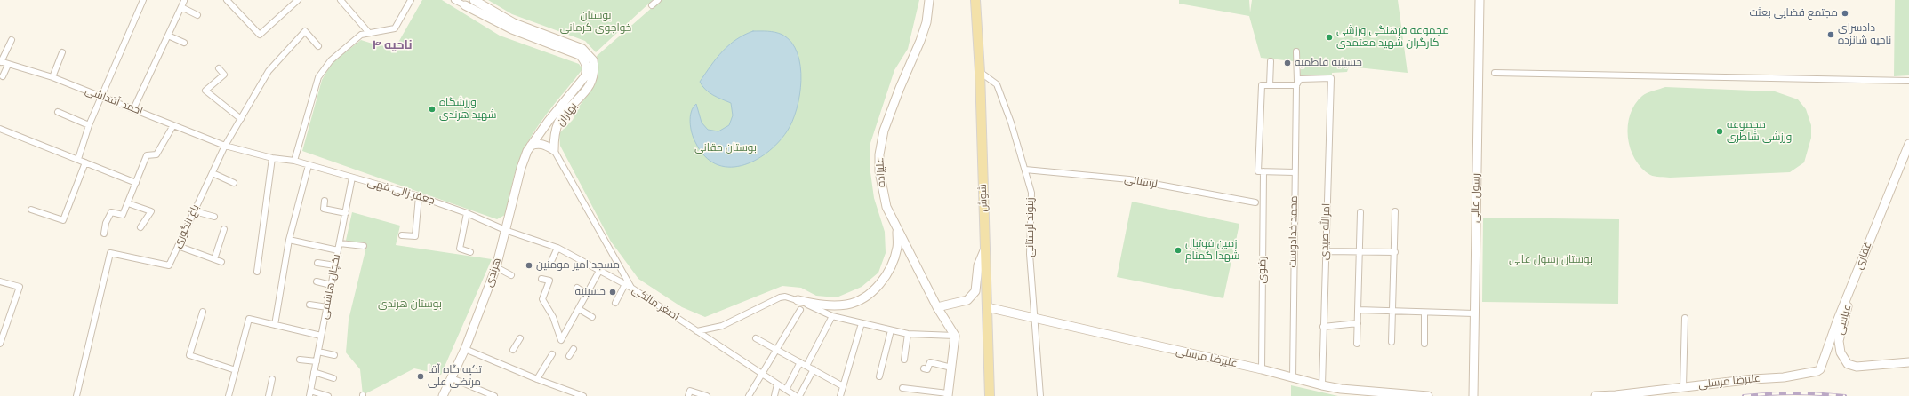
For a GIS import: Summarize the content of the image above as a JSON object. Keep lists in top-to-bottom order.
{
  "streets": {
    "main road": ["شوش"],
    "street": [
      "احمد آقداشی",
      "بهاران",
      "علیزاده",
      "لرستانی",
      "جعفر زالی قهی",
      "رسول عالی",
      "باغ انگوری",
      "زینوند لرستانی",
      "محمد خدادوست",
      "امرالله صیدی",
      "غفاری",
      "رضوی",
      "هرندی",
      "یخچال هاشمی",
      "اصغر مالکی",
      "عباسی",
      "علیرضا مرسلی"
    ]
  },
  "crossings": [
    ["احمد آقداشی", "جعفر زالی قهی"],
    ["احمد آقداشی", "باغ انگوری"],
    ["بهاران", "هرندی"],
    ["لرستانی", "زینوند لرستانی"],
    ["جعفر زالی قهی", "هرندی"],
    ["جعفر زالی قهی", "یخچال هاشمی"],
    ["جعفر زالی قهی", "اصغر مالکی"],
    ["شوش", "زینوند لرستانی"],
    ["شوش", "علیرضا مرسلی"],
    ["زینوند لرستانی", "علیرضا مرسلی"],
    ["محمد خدادوست", "امرالله صیدی"],
    ["محمد خدادوست", "علیرضا مرسلی"],
    ["امرالله صیدی", "علیرضا مرسلی"],
    ["غفاری", "عباسی"],
    ["غفاری", "علیرضا مرسلی"],
    ["رضوی", "علیرضا مرسلی"],
    ["هرندی", "اصغر مالکی"]
  ],
  "districts": ["ناحیه ۴"],
  "parks": [
    "بوستان خواجوی کرمانی",
    "بوستان حقانی",
    "بوستان رسول عالی",
    "بوستان هرندی"
  ],
  "places": [
    "مجتمع قضایی بعثت",
    "دادسرای ناحیه شانزده",
    "مجموعه فرهنگی ورزشی کارگران شهید معتمدی",
    "حسینیه فاطمیه",
    "ورزشگاه شهید هرندی",
    "مجموعه ورزشی شاطری",
    "زمین فوتبال شهدا گمنام",
    "مسجد امیر مومنین",
    "حسینیه",
    "تکیه گاه آقا مرتضی علی"
  ]
}
